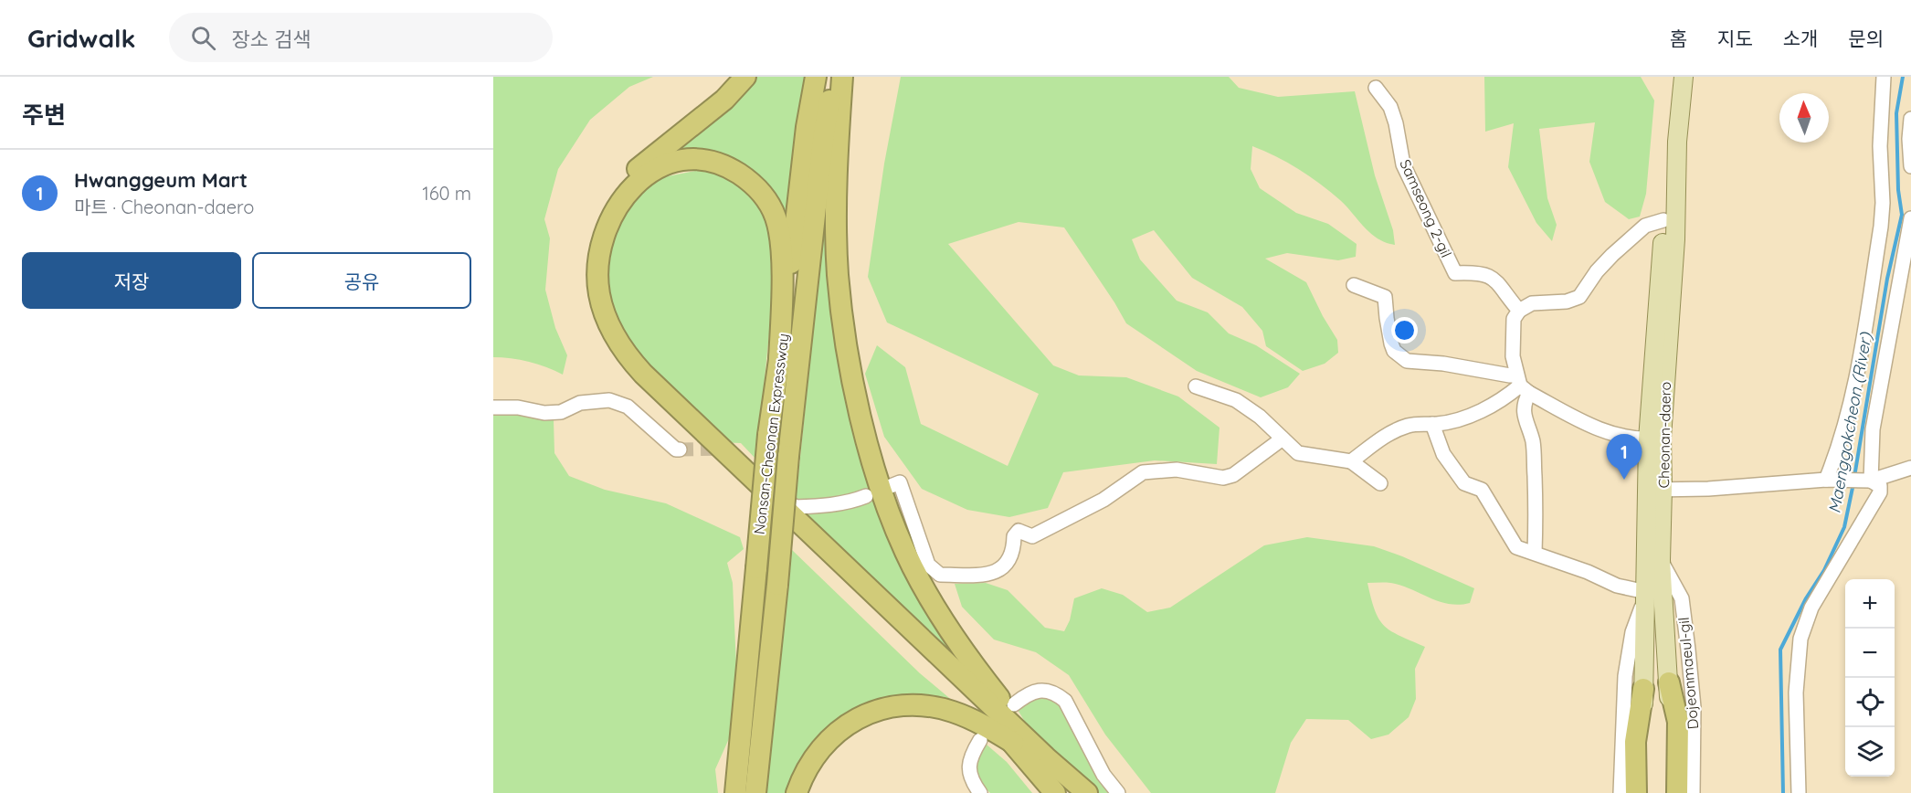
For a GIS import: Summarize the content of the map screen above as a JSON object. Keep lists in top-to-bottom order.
{
  "streets": {
    "highway": ["Nonsan-Cheonan Expressway"],
    "main road": ["Cheonan-daero"],
    "lane": ["Samseong 2-gil", "Dojeonmaeul-gil"]
  },
  "crossings": [
    ["Cheonan-daero", "Dojeonmaeul-gil"]
  ],
  "water": ["Maenggokcheon (River)"],
  "north": "top",
  "page": {
    "header": "Gridwalk",
    "search": "장소 검색",
    "nav": [
      "홈",
      "지도",
      "소개",
      "문의"
    ],
    "heading": "주변",
    "list": [
      {
        "mark": "1",
        "name": "Hwanggeum Mart",
        "note": "마트 · Cheonan-daero",
        "value": "160 m"
      }
    ],
    "buttons": ["저장", "공유"],
    "pins": "1",
    "map_buttons": ["+", "−"]
  }
}
